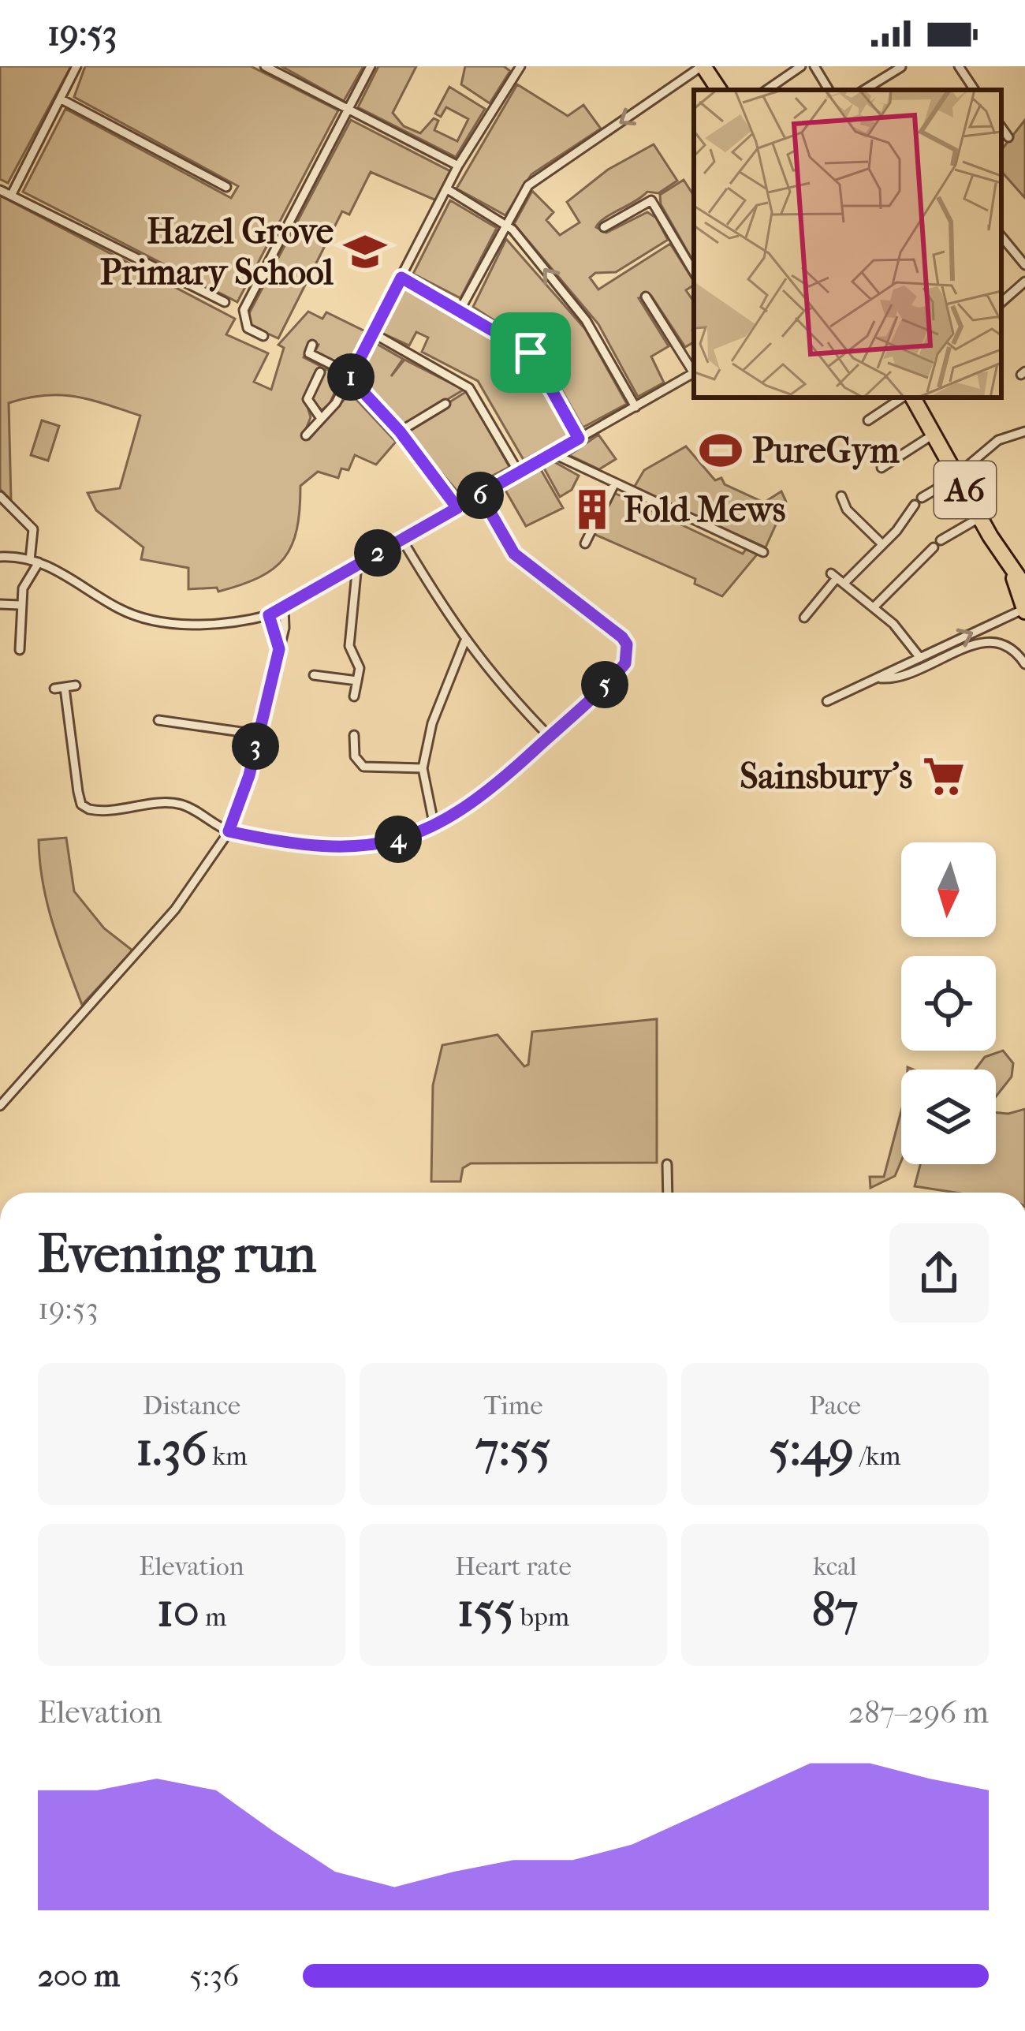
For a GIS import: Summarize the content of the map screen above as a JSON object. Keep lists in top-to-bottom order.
{
  "streets": {
    "highway": ["A6"]
  },
  "places": {
    "school or university": ["Hazel Grove Primary School"],
    "sports": ["PureGym"],
    "building": ["Fold Mews"],
    "supermarket": ["Sainsbury's"]
  },
  "north": "bottom",
  "page": {
    "status": "19:53",
    "pins": [
      "1",
      "6",
      "2",
      "5",
      "3",
      "4"
    ],
    "heading": ["Evening run", "19:53"],
    "stats": [
      ["Distance", "1.36 km"],
      ["Time", "7:55"],
      ["Pace", "5:49 /km"],
      ["Elevation", "10 m"],
      ["Heart rate", "155 bpm"],
      ["kcal", "87"]
    ],
    "chart": ["Elevation", "287–296 m"],
    "list": [
      {
        "name": "200 m",
        "note": "5:36"
      }
    ]
  }
}
